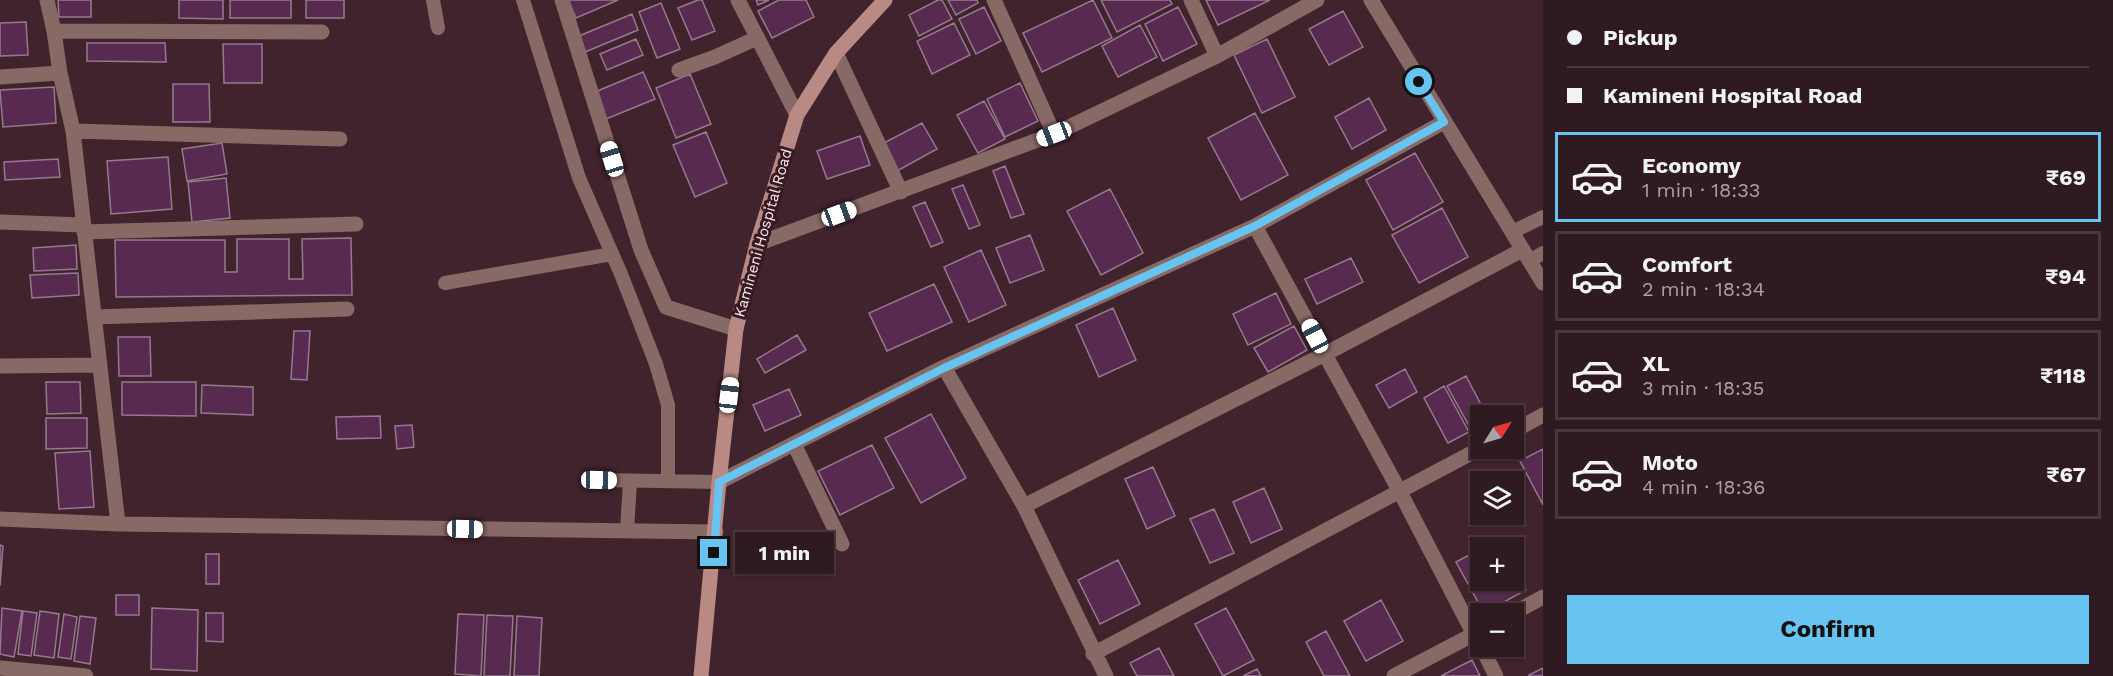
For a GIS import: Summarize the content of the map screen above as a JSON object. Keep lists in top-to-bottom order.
{
  "streets": {
    "street": ["Kamineni Hospital Road"]
  },
  "north": "top right",
  "page": {
    "banner": ["Pickup", "Kamineni Hospital Road"],
    "list": [
      {
        "name": "Economy",
        "note": "1 min · 18:33",
        "value": "₹69"
      },
      {
        "name": "Comfort",
        "note": "2 min · 18:34",
        "value": "₹94"
      },
      {
        "name": "XL",
        "note": "3 min · 18:35",
        "value": "₹118"
      },
      {
        "name": "Moto",
        "note": "4 min · 18:36",
        "value": "₹67"
      }
    ],
    "map_buttons": ["+", "−"],
    "bubble": "1 min",
    "buttons": "Confirm"
  }
}
